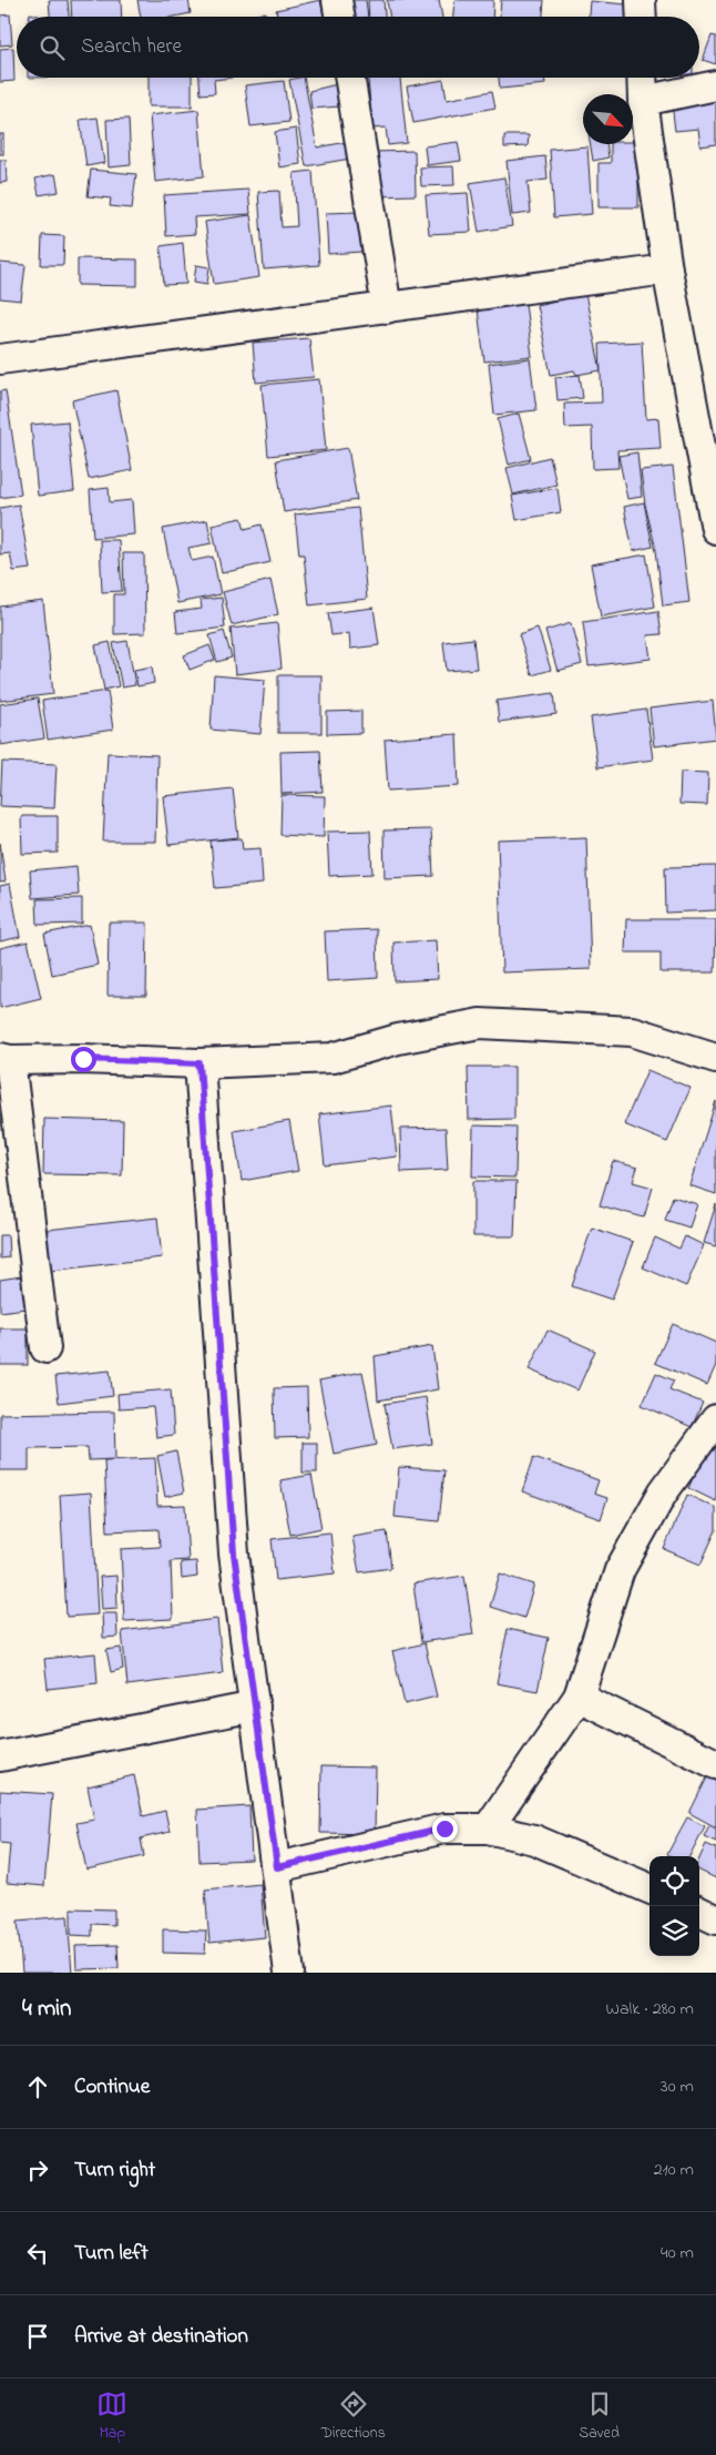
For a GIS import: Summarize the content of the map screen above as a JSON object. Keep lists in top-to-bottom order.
{
  "north": "bottom right",
  "page": {
    "search": "Search here",
    "heading": ["4 min", "Walk · 280 m"],
    "list": [
      ["Continue", "30 m"],
      ["Turn right", "210 m"],
      ["Turn left", "40 m"],
      "Arrive at destination"
    ],
    "nav": ["Map", "Directions", "Saved"]
  }
}
